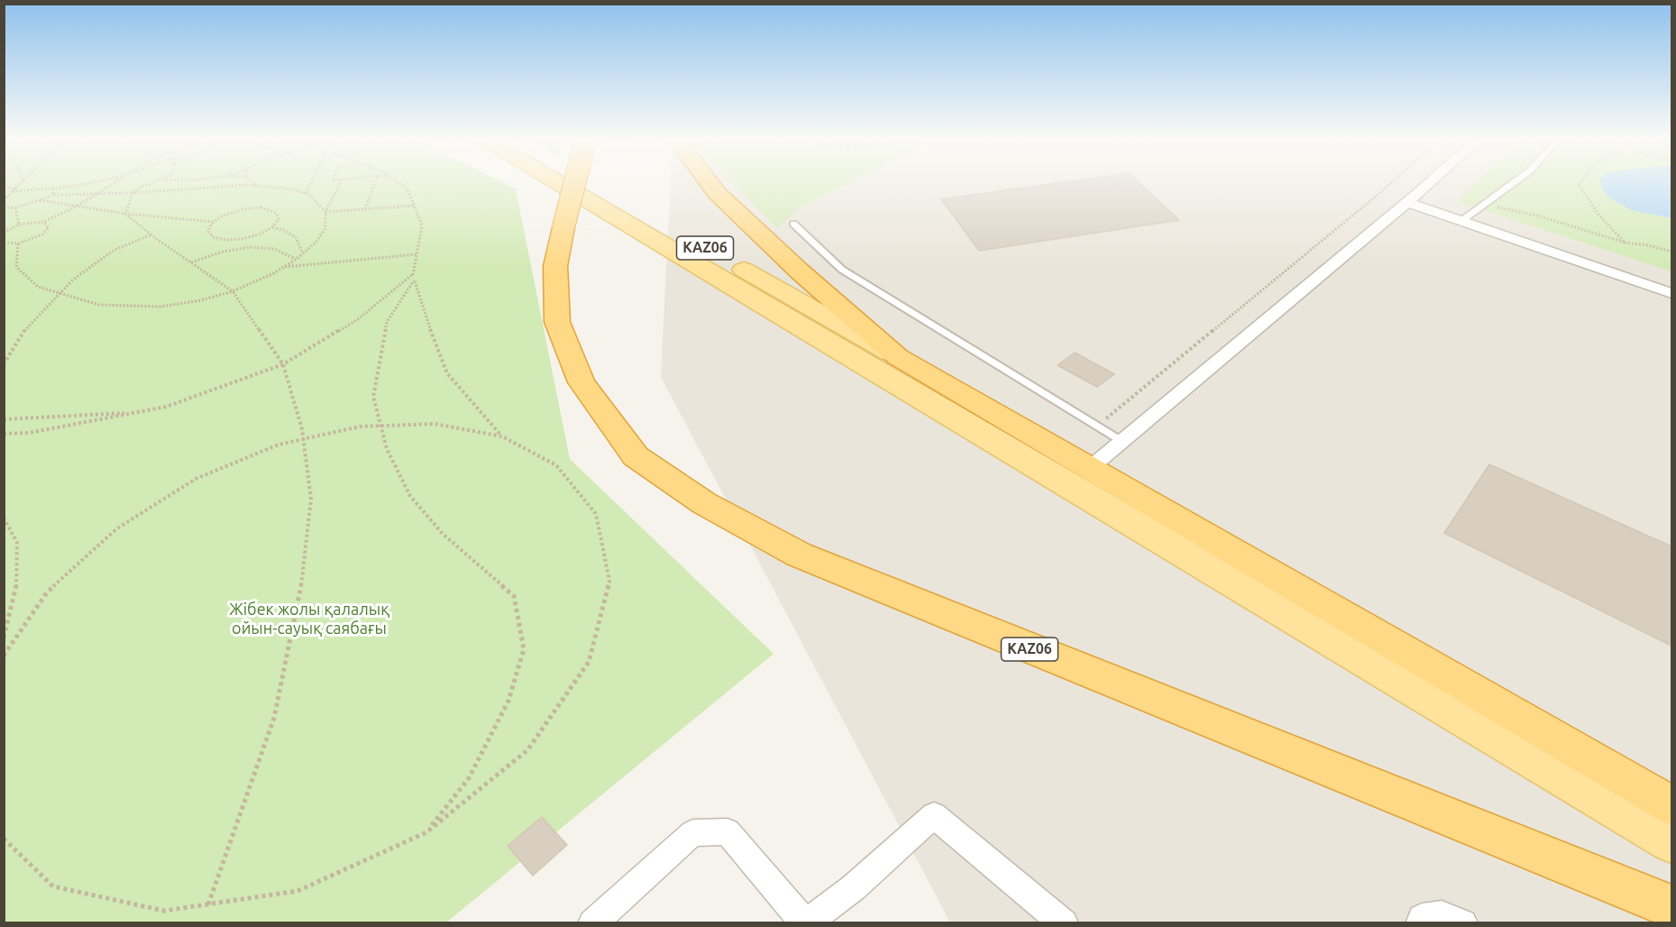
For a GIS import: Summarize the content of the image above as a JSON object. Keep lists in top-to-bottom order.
{
  "streets": {
    "highway": ["KАZ06"]
  },
  "parks": ["Жібек жолы қалалық ойын-сауық саябағы"]
}
